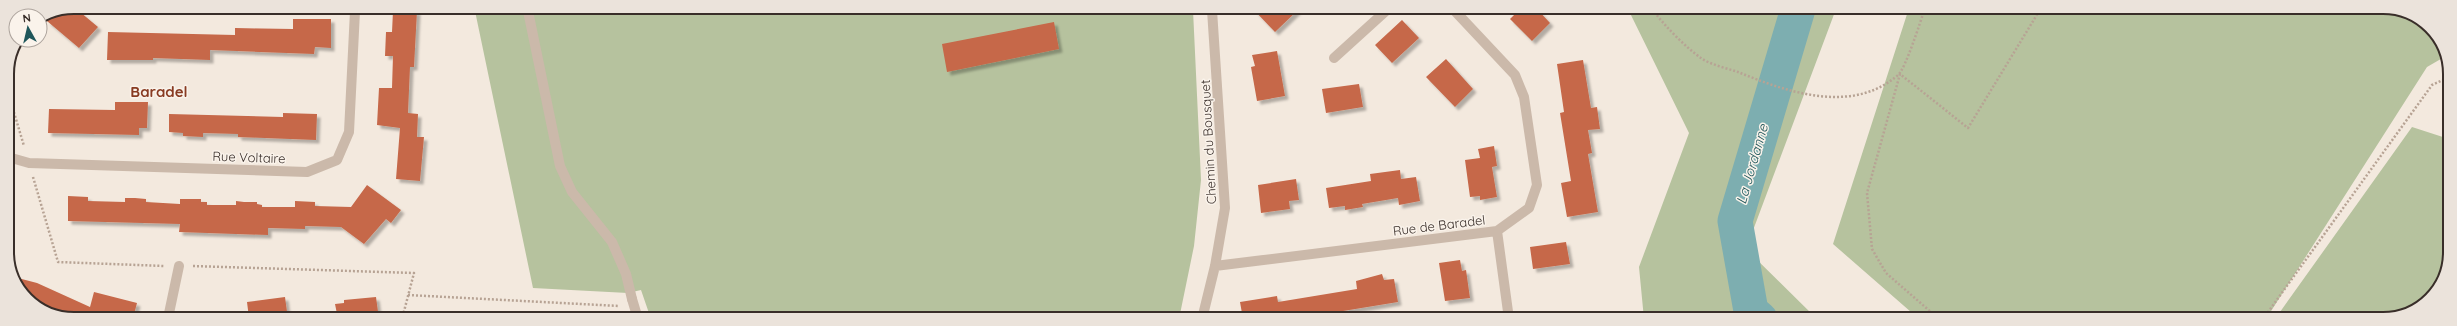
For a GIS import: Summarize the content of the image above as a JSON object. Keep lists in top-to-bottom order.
{
  "streets": {
    "street": ["Chemin du Bousquet", "Rue Voltaire", "Rue de Baradel"]
  },
  "crossings": [
    ["Chemin du Bousquet", "Rue de Baradel"]
  ],
  "districts": ["Baradel"],
  "water": ["La Jordanne"],
  "north": "top"
}
